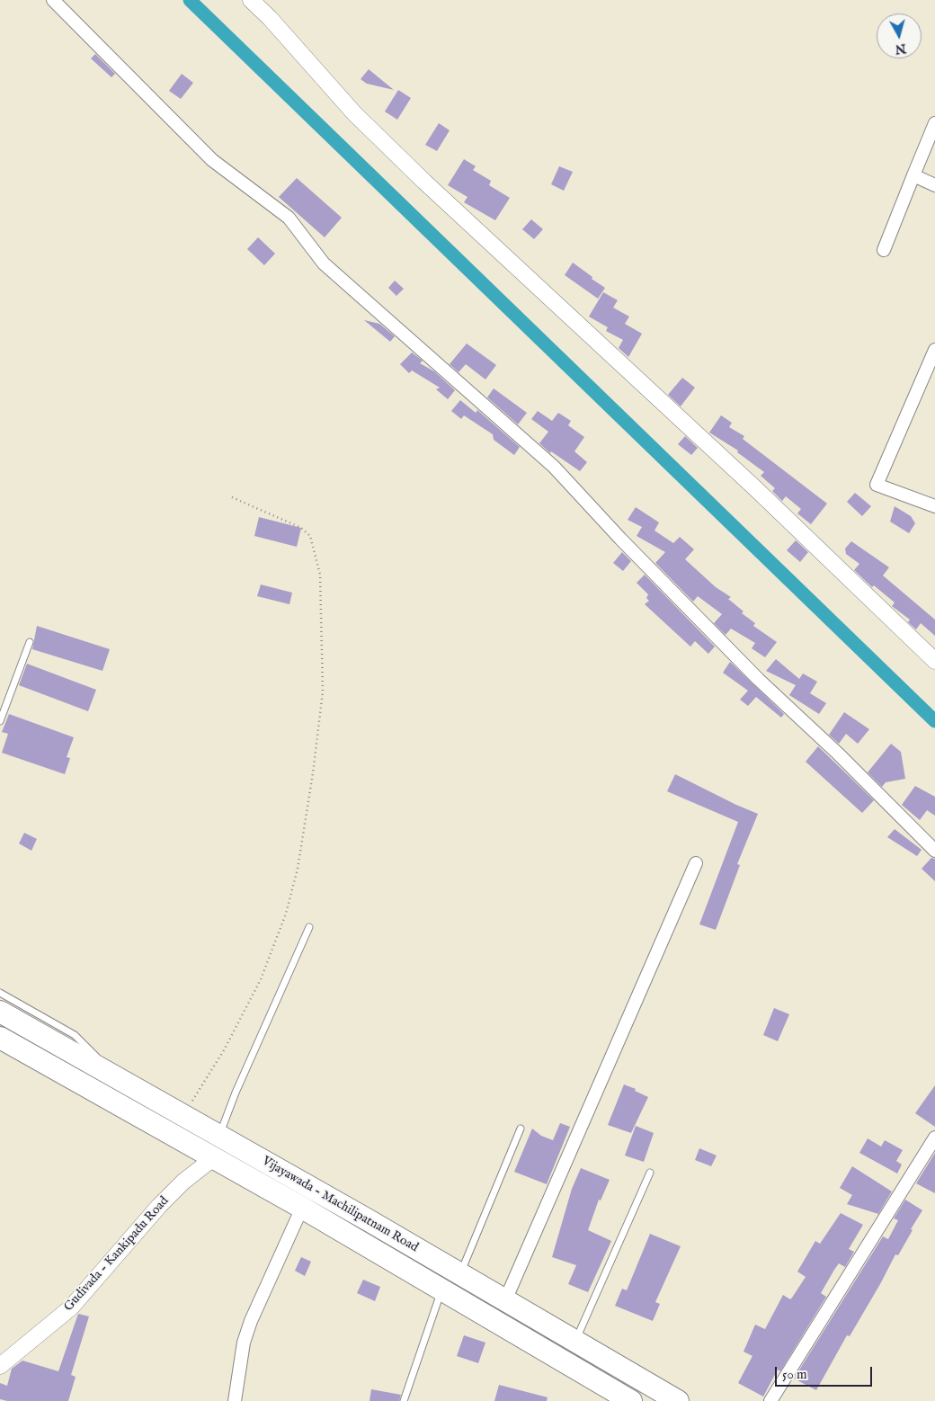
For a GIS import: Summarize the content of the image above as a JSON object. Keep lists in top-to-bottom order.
{
  "streets": {
    "highway": ["Vijayawada - Machilipatnam Road"],
    "street": ["Gudivada - Kankipadu Road"]
  },
  "crossings": [
    ["Vijayawada - Machilipatnam Road", "Gudivada - Kankipadu Road"]
  ],
  "scale_bar": "50 m",
  "north": "bottom"
}
